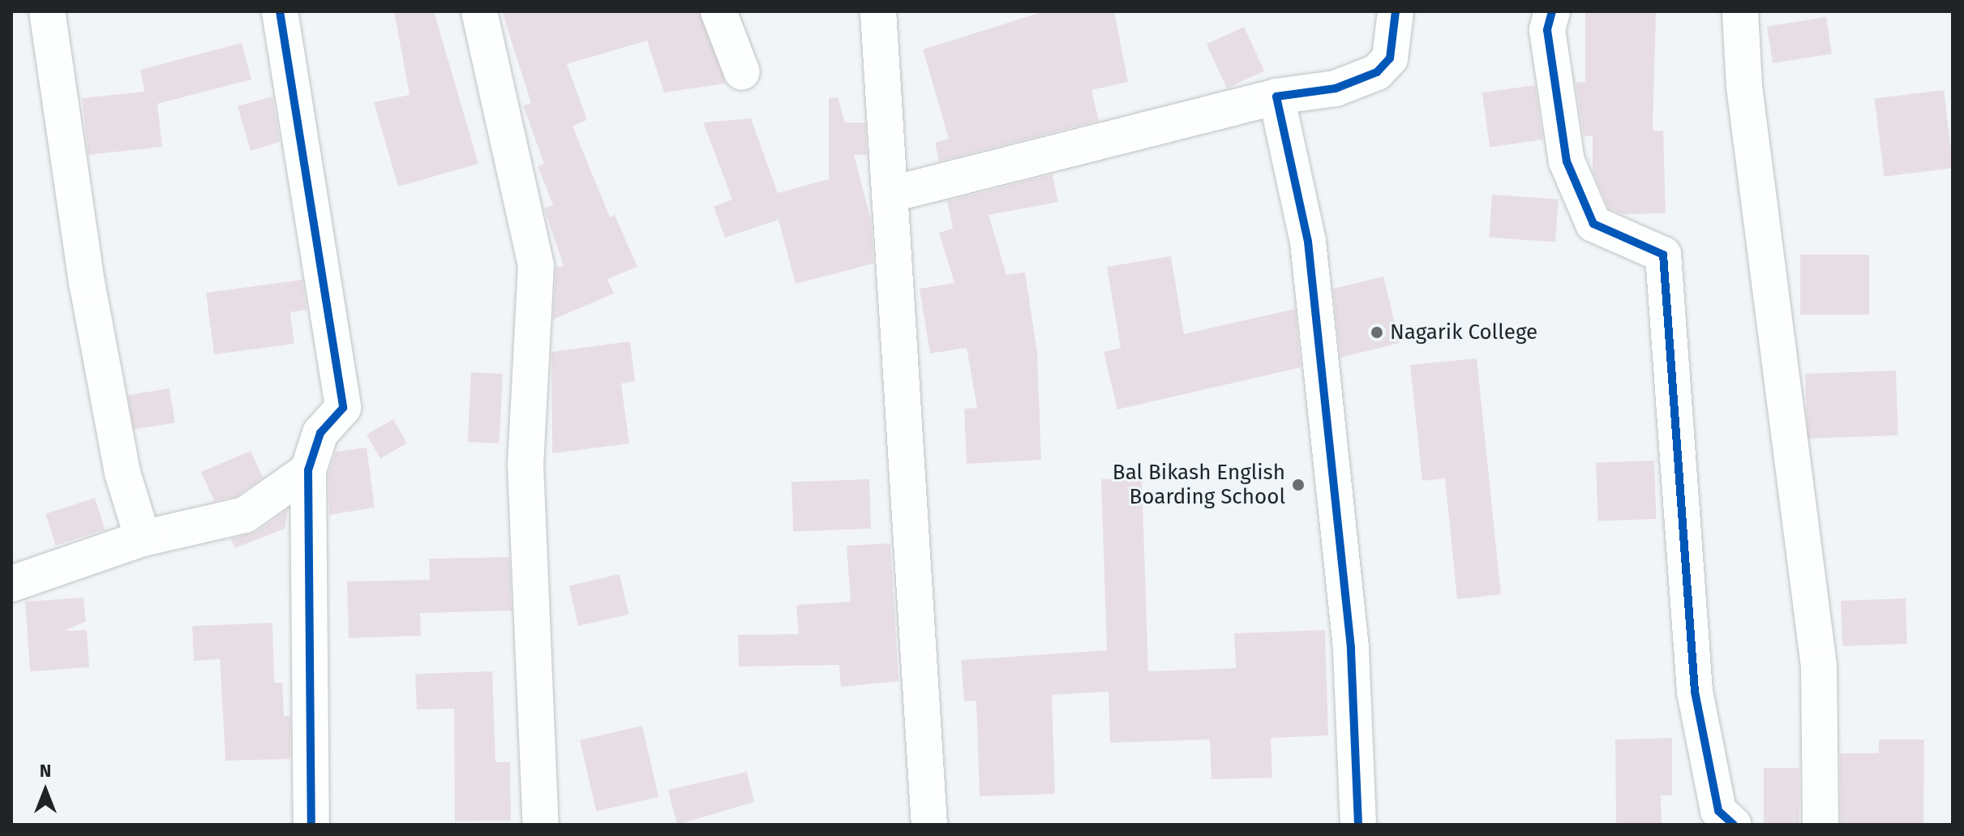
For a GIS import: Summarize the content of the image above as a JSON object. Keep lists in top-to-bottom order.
{
  "places": ["Nagarik College", "Bal Bikash English Boarding School"],
  "north": "top"
}
